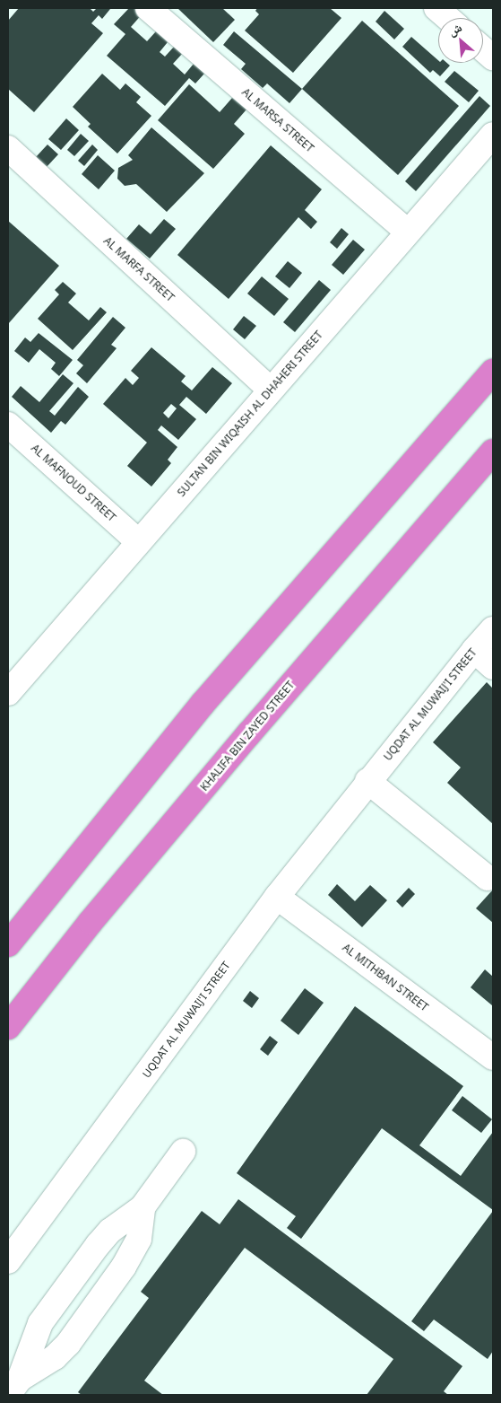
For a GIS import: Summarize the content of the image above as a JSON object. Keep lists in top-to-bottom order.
{
  "streets": {
    "highway": ["KHALIFA BIN ZAYED STREET"],
    "street": [
      "AL MARSA STREET",
      "AL MARFA STREET",
      "SULTAN BIN WIQAISH AL DHAHERI STREET",
      "AL MAFNOUD STREET",
      "UQDAT AL MUWAIJ'I STREET",
      "AL MITHBAN STREET"
    ]
  },
  "crossings": [
    ["AL MARSA STREET", "SULTAN BIN WIQAISH AL DHAHERI STREET"],
    ["AL MARFA STREET", "SULTAN BIN WIQAISH AL DHAHERI STREET"],
    ["SULTAN BIN WIQAISH AL DHAHERI STREET", "AL MAFNOUD STREET"],
    ["UQDAT AL MUWAIJ'I STREET", "AL MITHBAN STREET"]
  ],
  "north": "top left"
}
